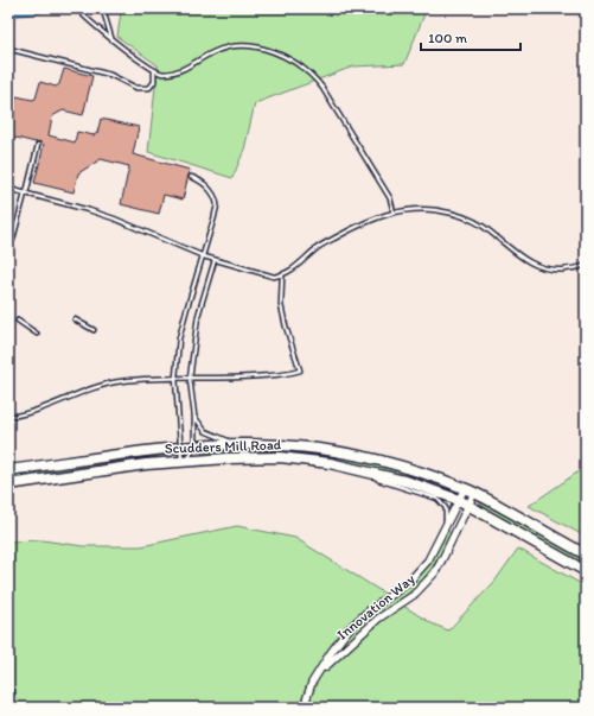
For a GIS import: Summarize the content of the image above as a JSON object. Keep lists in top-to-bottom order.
{
  "streets": {
    "main road": ["Scudders Mill Road"],
    "street": ["Innovation Way"]
  },
  "crossings": [
    ["Scudders Mill Road", "Innovation Way"]
  ],
  "scale_bar": "100 m"
}
